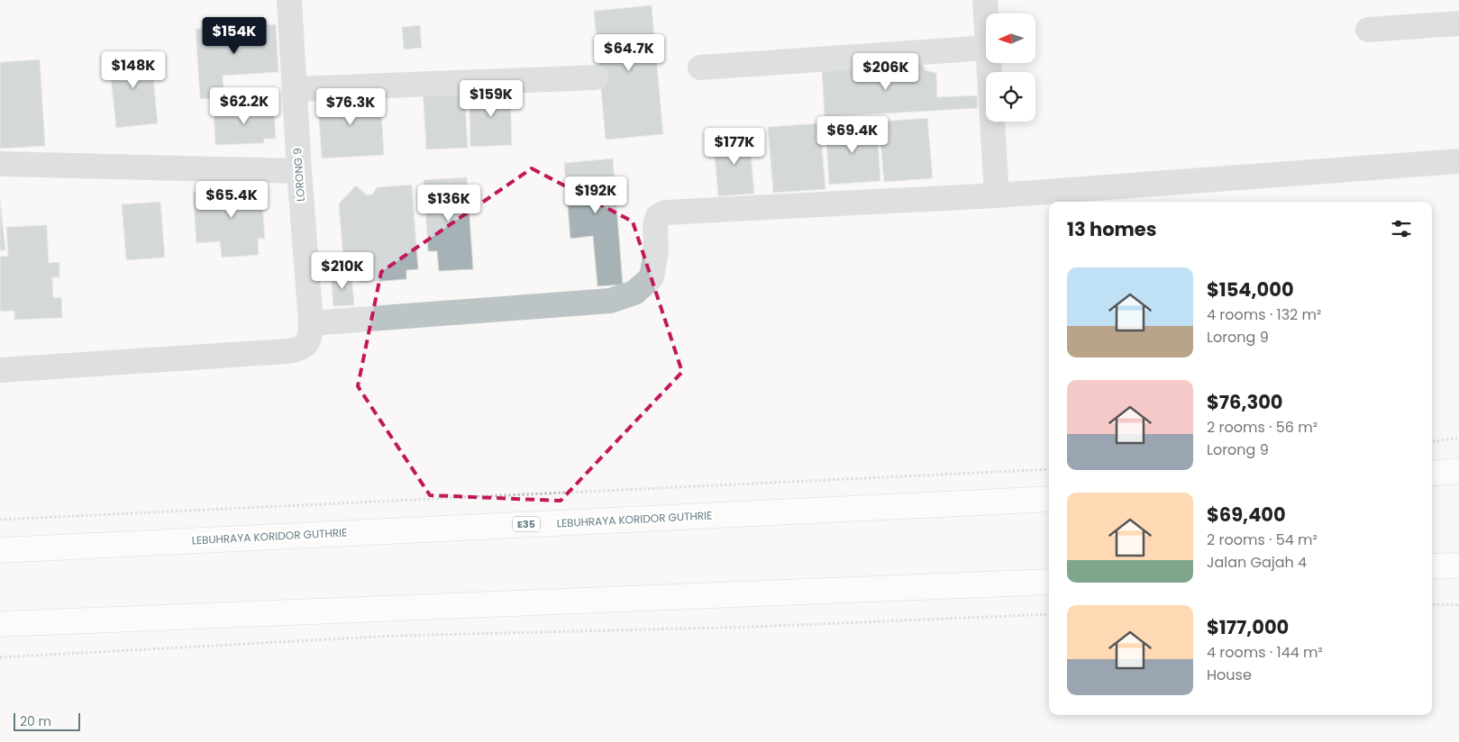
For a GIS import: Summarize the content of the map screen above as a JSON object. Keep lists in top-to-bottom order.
{
  "streets": {
    "highway": ["LEBUHRAYA KORIDOR GUTHRIE", "E35"],
    "street": ["LORONG 9"]
  },
  "scale_bar": "20 m",
  "north": "left",
  "page": {
    "price": [
      "$154K",
      "$64.7K",
      "$148K",
      "$206K",
      "$159K",
      "$62.2K",
      "$76.3K",
      "$69.4K",
      "$177K",
      "$192K",
      "$65.4K",
      "$136K",
      "$210K"
    ],
    "heading": "13 homes",
    "list": [
      {
        "name": "$154,000",
        "note": "4 rooms · 132 m² · Lorong 9"
      },
      {
        "name": "$76,300",
        "note": "2 rooms · 56 m² · Lorong 9"
      },
      {
        "name": "$69,400",
        "note": "2 rooms · 54 m² · Jalan Gajah 4"
      },
      {
        "name": "$177,000",
        "note": "4 rooms · 144 m² · House"
      }
    ],
    "scale": "20 m"
  }
}
